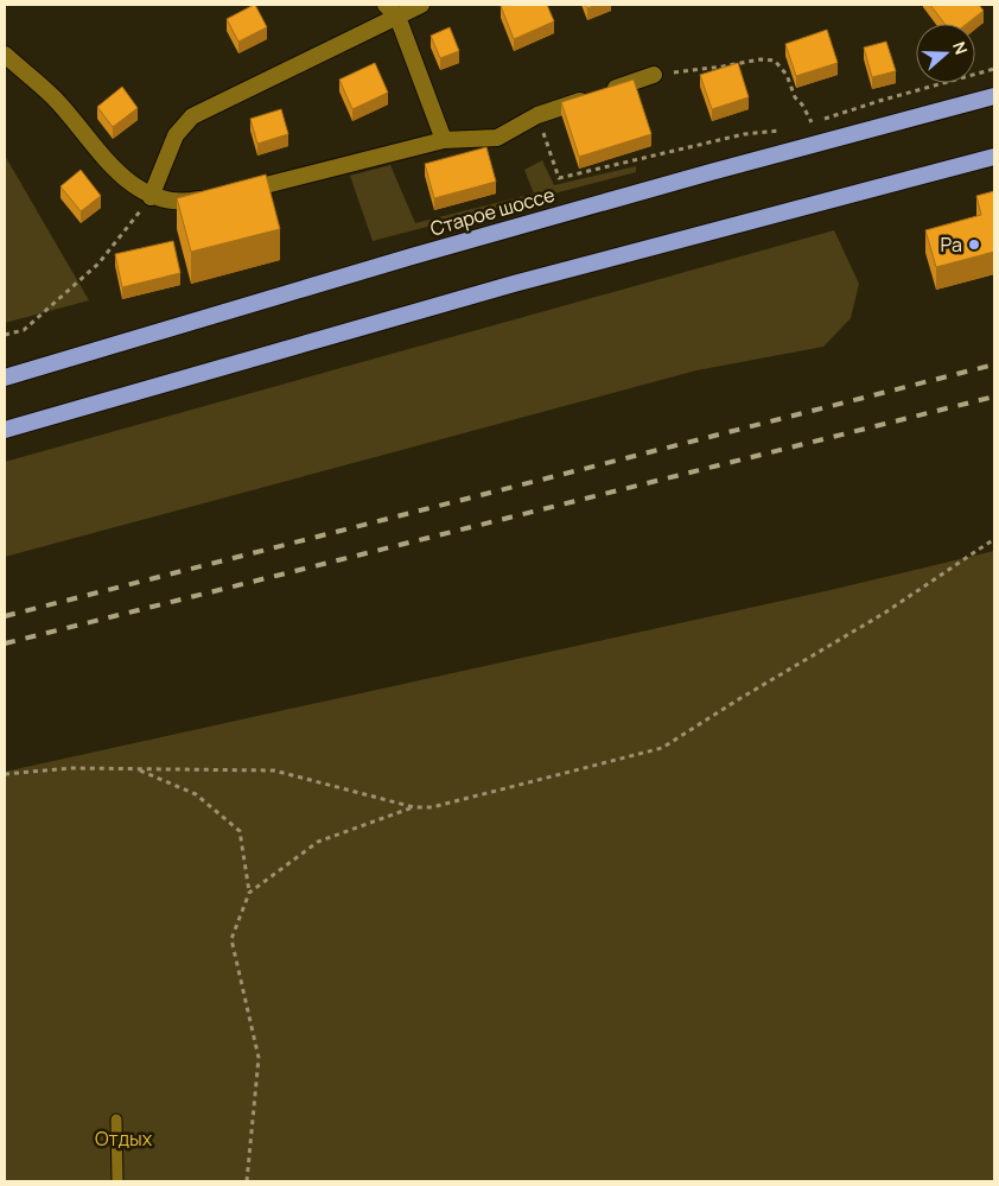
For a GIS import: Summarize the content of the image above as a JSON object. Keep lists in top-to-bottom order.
{
  "streets": {
    "highway": ["Старое шоссе"]
  },
  "parks": ["Отдых"],
  "places": ["Ра"],
  "north": "right"
}
